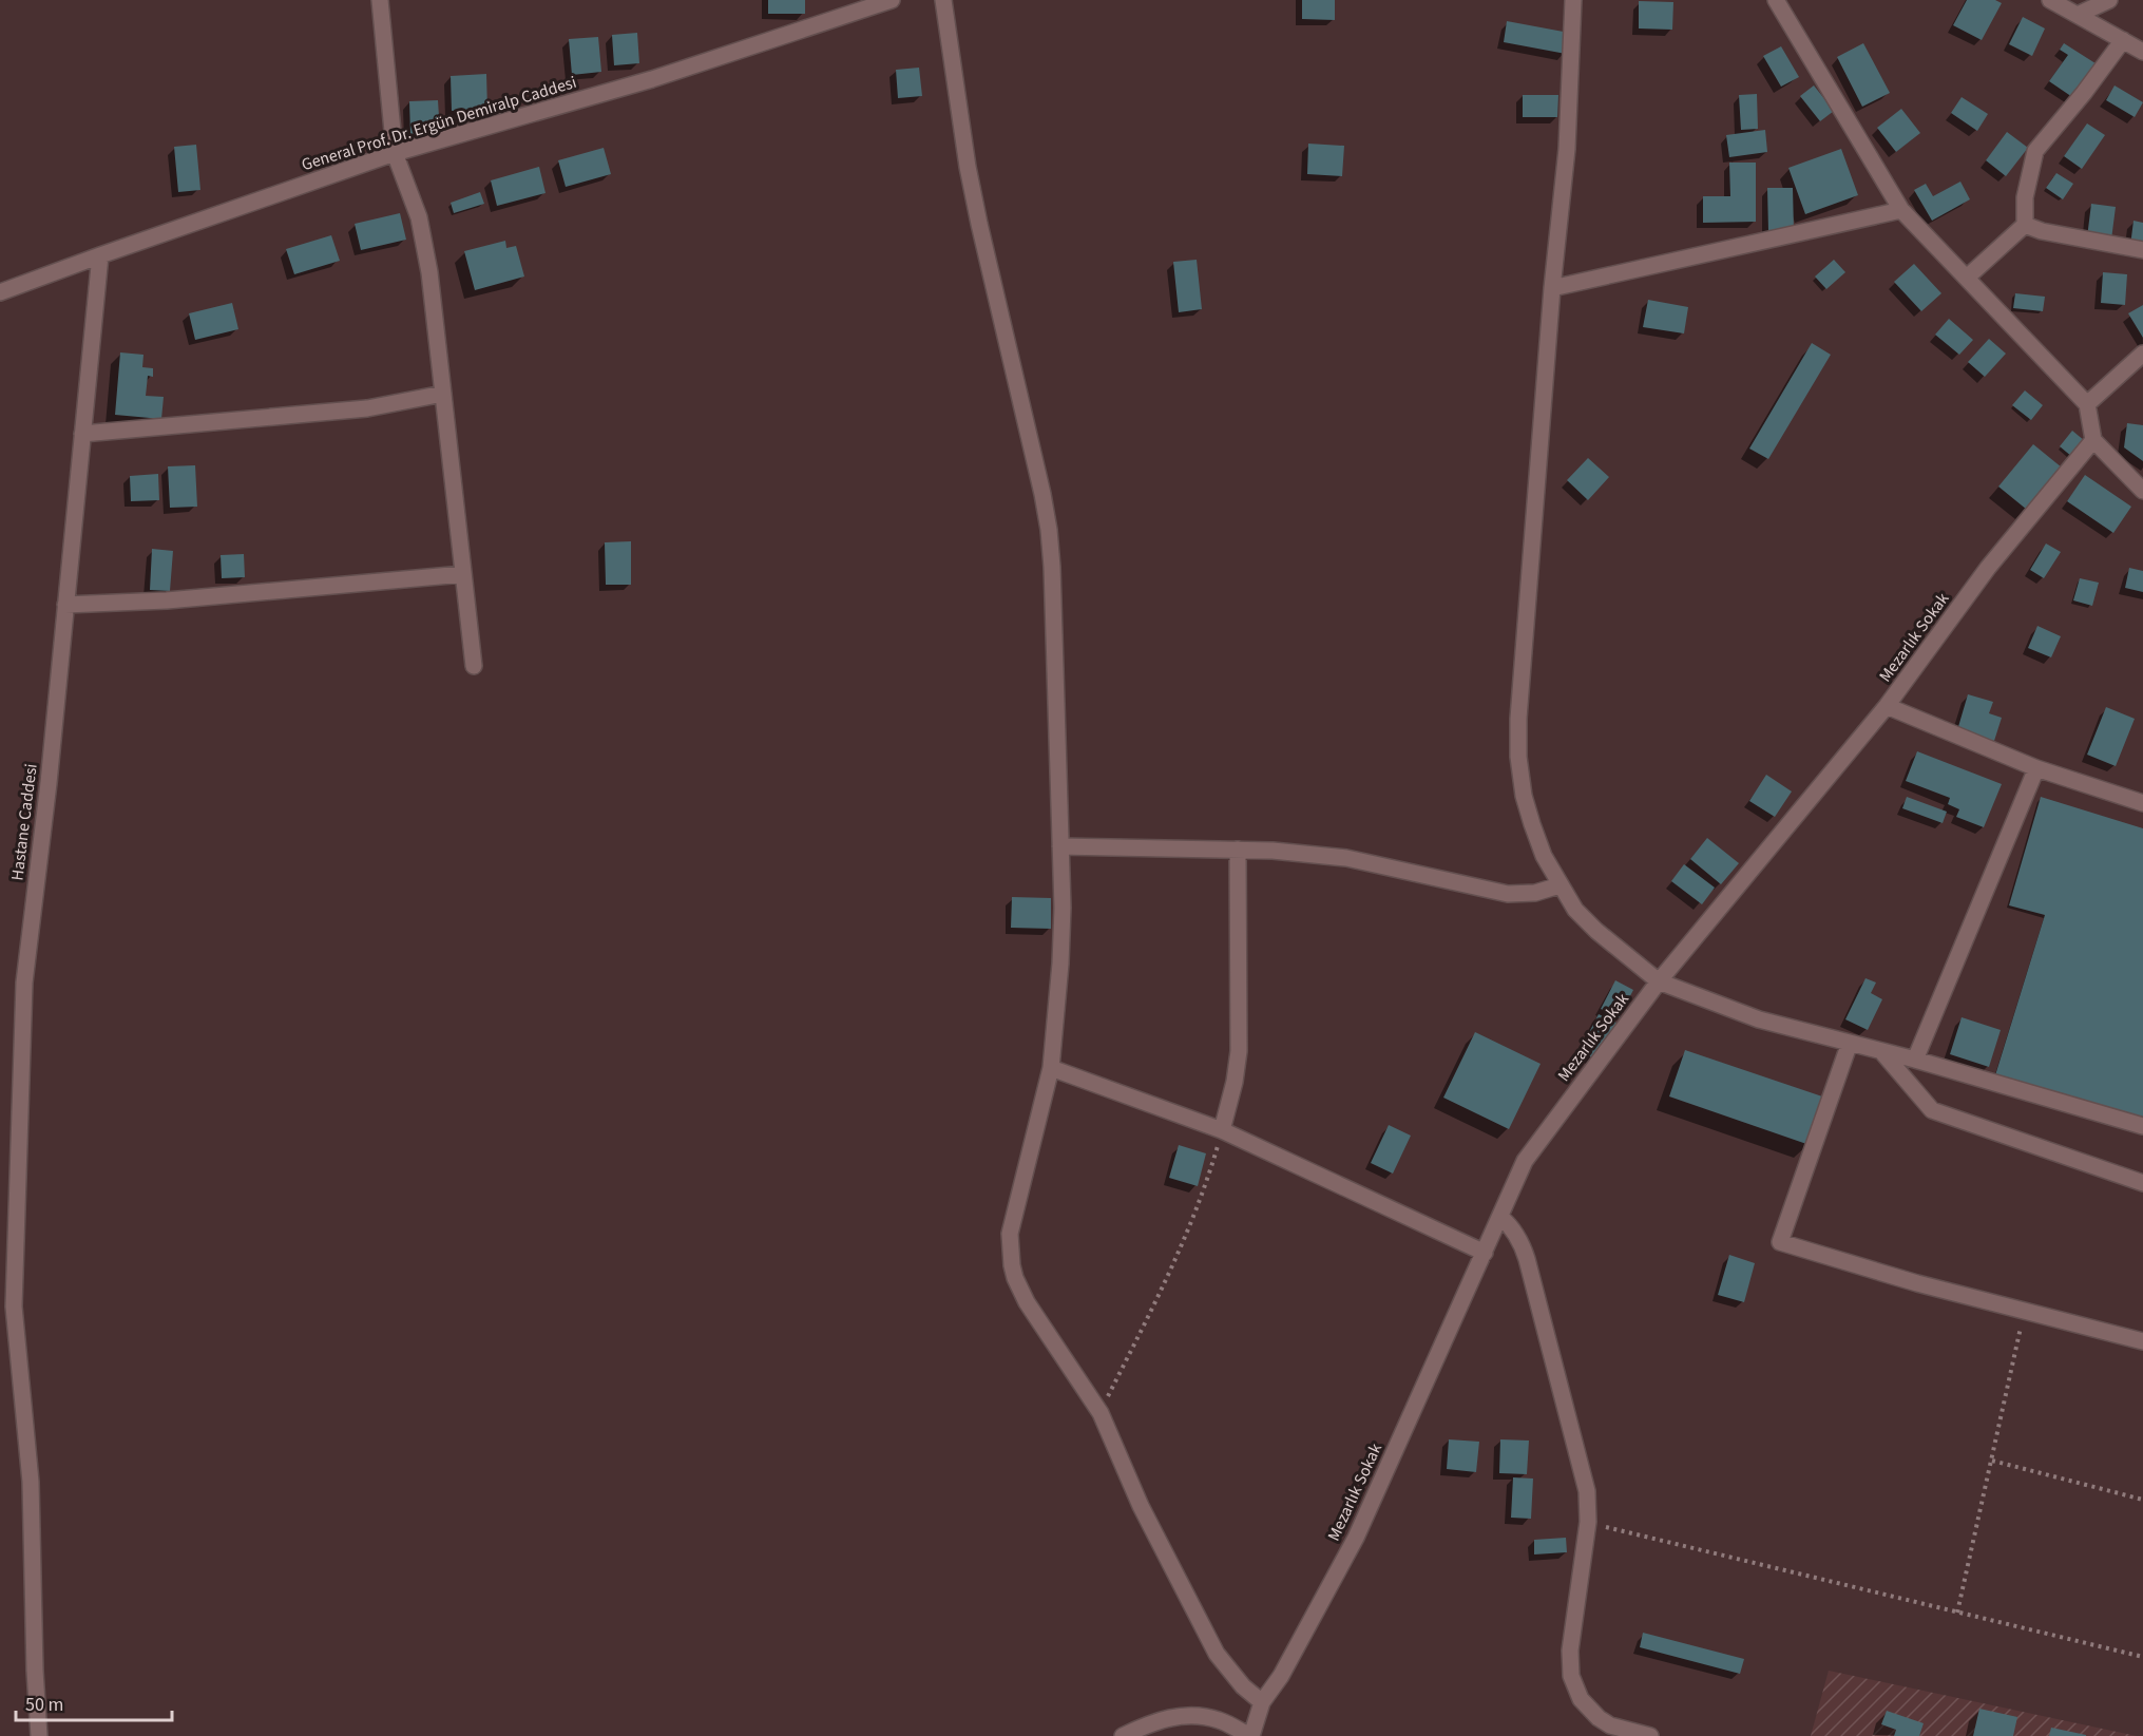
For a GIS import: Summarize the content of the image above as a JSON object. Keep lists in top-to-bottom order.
{
  "streets": {
    "street": ["General Prof. Dr. Ergün Demiralp Caddesi", "Mezarlık Sokak", "Hastane Caddesi"]
  },
  "crossings": [
    ["General Prof. Dr. Ergün Demiralp Caddesi", "Hastane Caddesi"]
  ],
  "scale_bar": "50 m"
}
